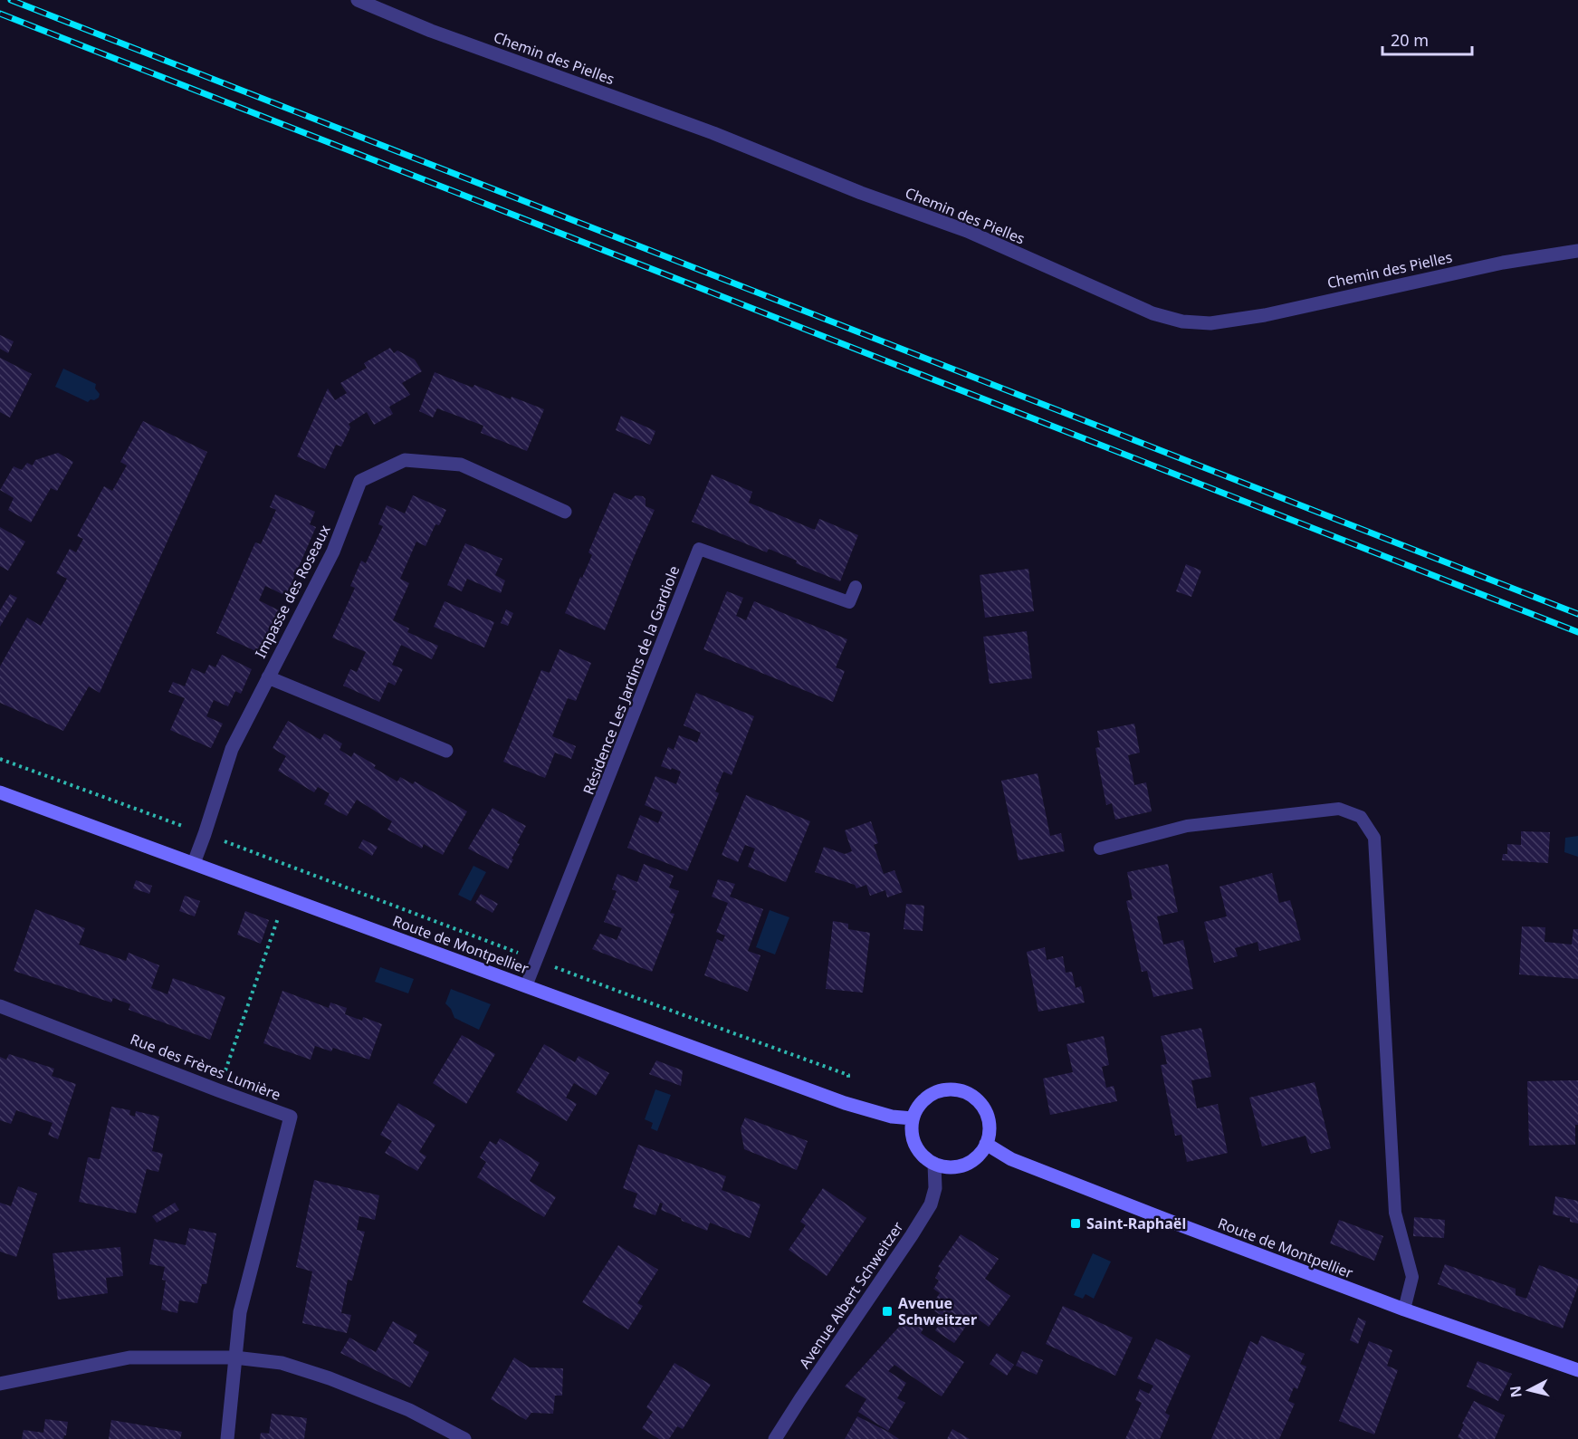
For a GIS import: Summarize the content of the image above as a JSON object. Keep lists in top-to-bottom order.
{
  "streets": {
    "main road": ["Route de Montpellier"],
    "street": [
      "Chemin des Pielles",
      "Impasse des Roseaux",
      "Rue des Frères Lumière",
      "Avenue Albert Schweitzer"
    ],
    "lane": ["Résidence Les Jardins de la Gardiole"]
  },
  "crossings": [
    ["Impasse des Roseaux", "Route de Montpellier"],
    ["Résidence Les Jardins de la Gardiole", "Route de Montpellier"],
    ["Route de Montpellier", "Avenue Albert Schweitzer"]
  ],
  "places": {
    "transit": ["Saint-Raphaël", "Avenue Schweitzer"]
  },
  "scale_bar": "20 m",
  "north": "left"
}
